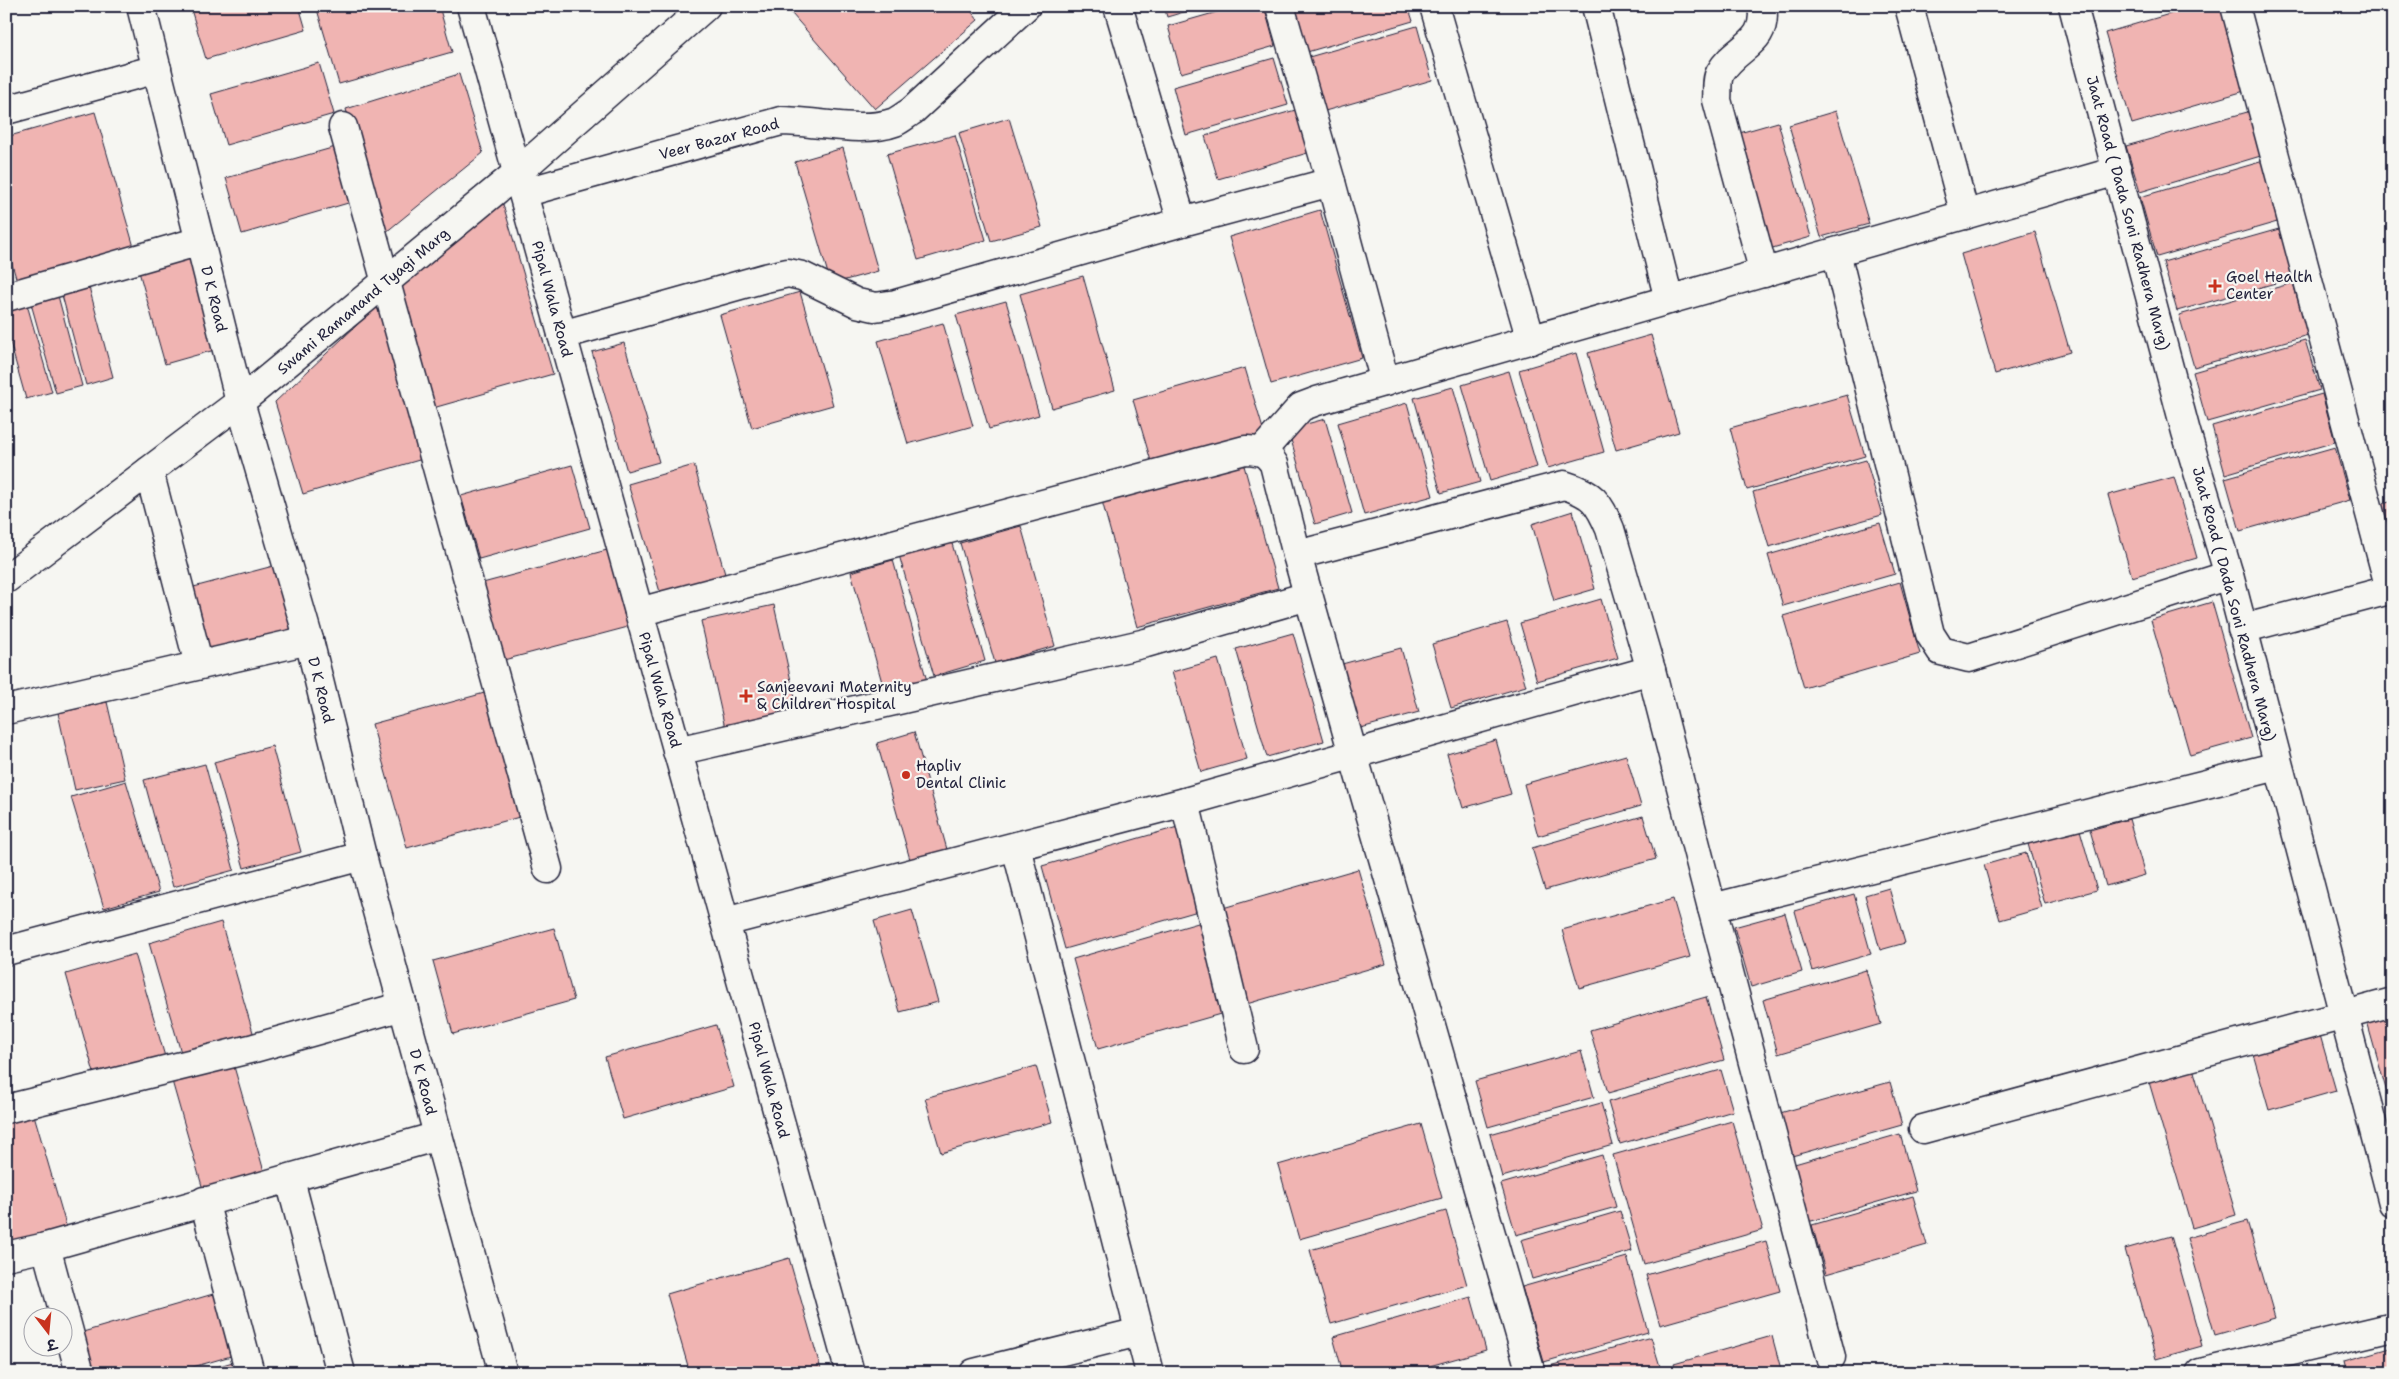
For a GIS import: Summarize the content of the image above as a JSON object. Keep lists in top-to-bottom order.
{
  "streets": {
    "street": [
      "Veer Bazar Road",
      "Jaat Road ( Dada Soni Radhera Marg)",
      "D K Road",
      "Pipal Wala Road",
      "Swami Ramanand Tyagi Marg"
    ]
  },
  "crossings": [
    ["Veer Bazar Road", "Pipal Wala Road"],
    ["Veer Bazar Road", "Swami Ramanand Tyagi Marg"],
    ["D K Road", "Swami Ramanand Tyagi Marg"],
    ["Pipal Wala Road", "Swami Ramanand Tyagi Marg"]
  ],
  "places": {
    "health": ["Goel Health Center", "Sanjeevani Maternity & Children Hospital"],
    "other": ["Hapliv Dental Clinic"]
  },
  "north": "bottom"
}
